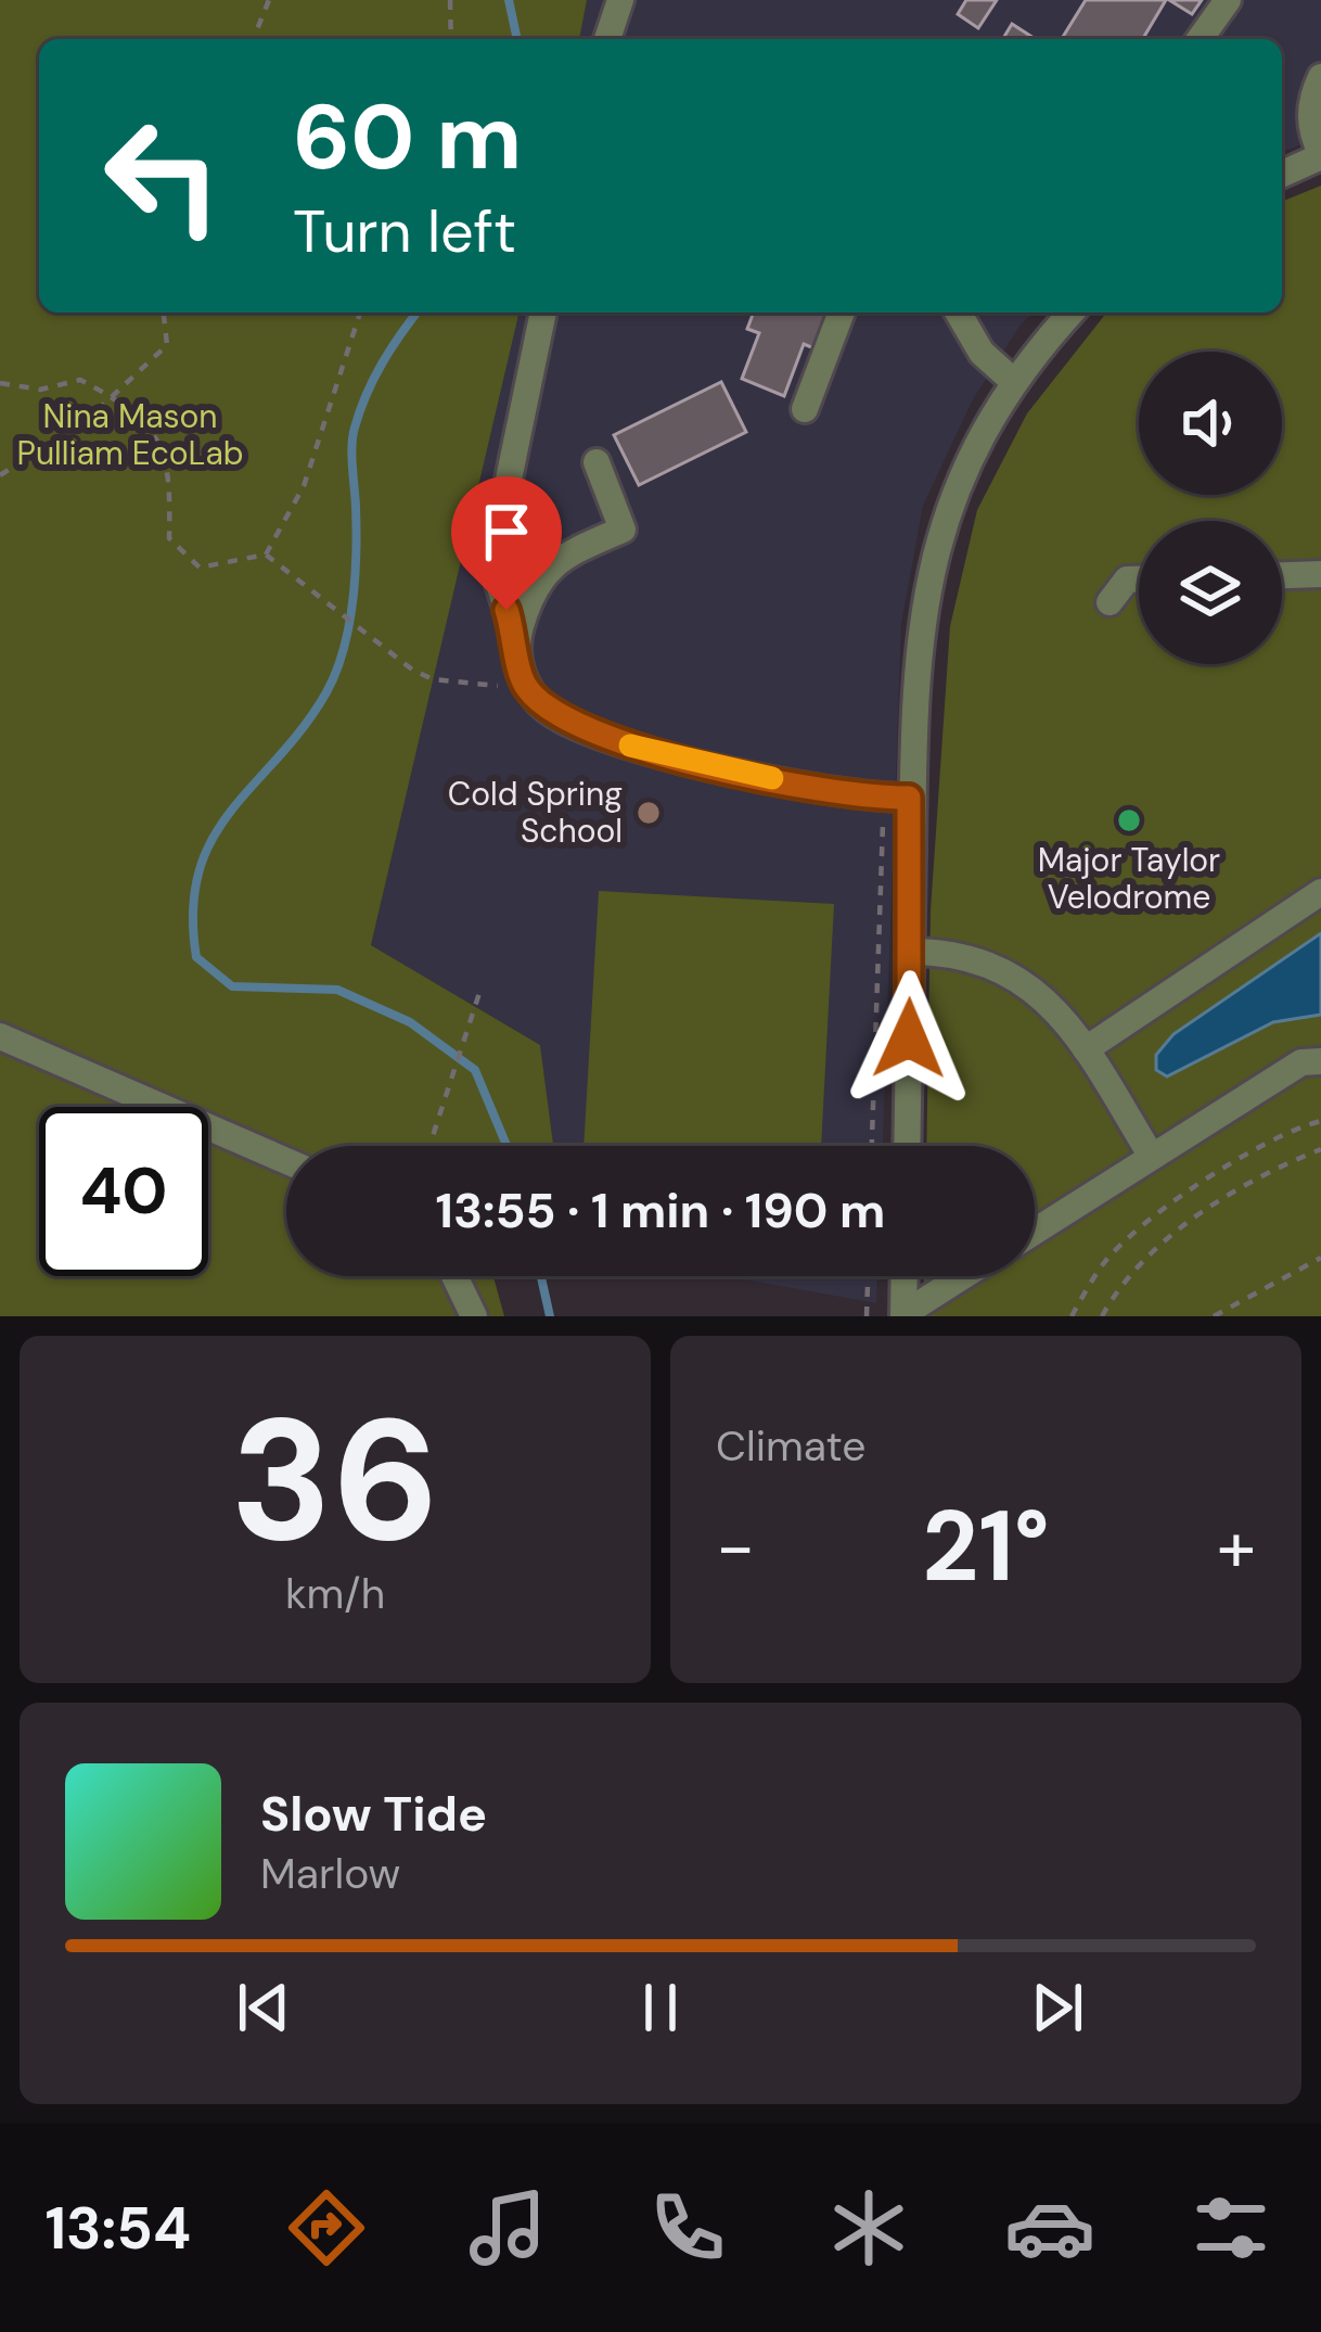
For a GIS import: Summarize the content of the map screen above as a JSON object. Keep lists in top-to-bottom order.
{
  "parks": ["Nina Mason Pulliam EcoLab"],
  "places": ["Cold Spring School", "Major Taylor Velodrome"],
  "page": {
    "turn": ["60 m", "Turn left"],
    "limit": "40",
    "trip": "13:55 · 1 min · 190 m",
    "tile": [
      ["36", "km/h"],
      "Climate"
    ],
    "heat": ["−", "21°", "+"],
    "song": ["Slow Tide", "Marlow"],
    "tabs": "13:54"
  }
}
